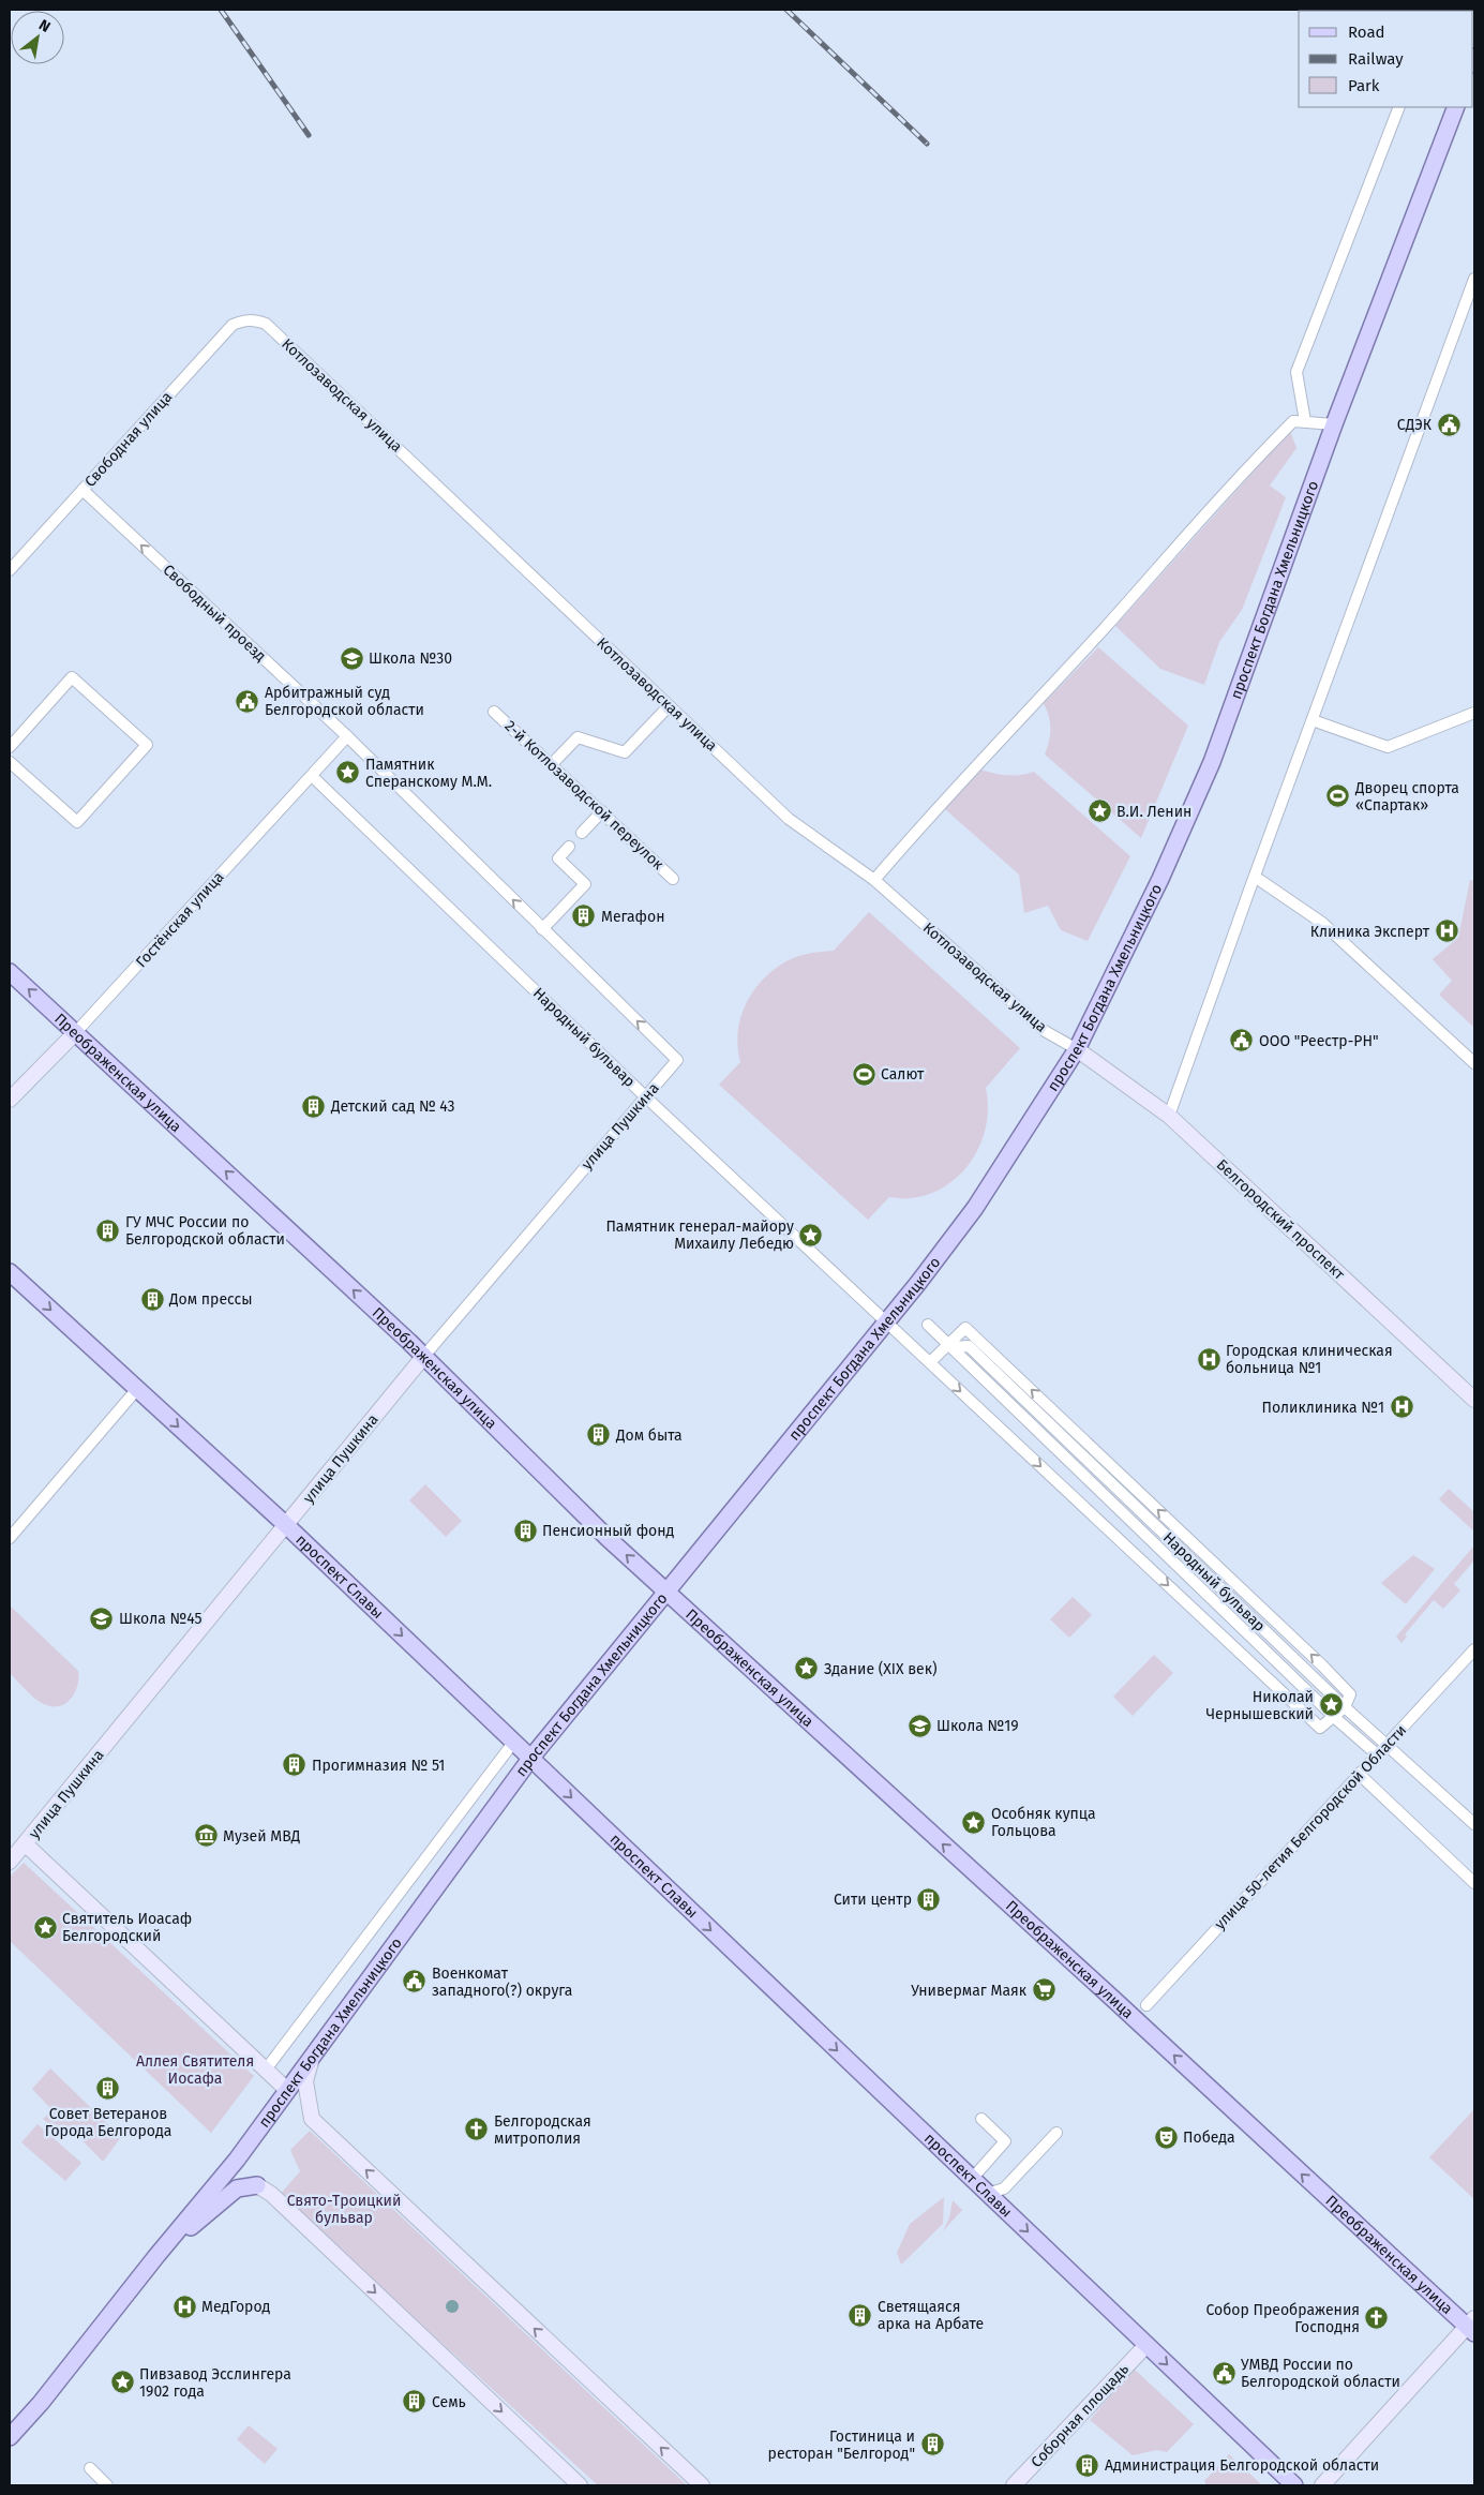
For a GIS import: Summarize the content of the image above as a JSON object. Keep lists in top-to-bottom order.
{
  "streets": {
    "main road": ["проспект Богдана Хмельницкого", "Преображенская улица", "проспект Славы"],
    "street": [
      "Котлозаводская улица",
      "Свободная улица",
      "Свободный проезд",
      "2-й Котлозаводской переулок",
      "Гостёнская улица",
      "Народный бульвар",
      "улица Пушкина",
      "Белгородский проспект",
      "улица 50-летия Белгородской Области",
      "Соборная площадь"
    ]
  },
  "crossings": [
    ["Котлозаводская улица", "Свободная улица"],
    ["Котлозаводская улица", "проспект Богдана Хмельницкого"],
    ["Котлозаводская улица", "Белгородский проспект"],
    ["Свободная улица", "Свободный проезд"],
    ["проспект Богдана Хмельницкого", "Народный бульвар"],
    ["проспект Богдана Хмельницкого", "Преображенская улица"],
    ["проспект Богдана Хмельницкого", "Белгородский проспект"],
    ["проспект Богдана Хмельницкого", "проспект Славы"],
    ["Свободный проезд", "Гостёнская улица"],
    ["Гостёнская улица", "Народный бульвар"],
    ["Гостёнская улица", "Преображенская улица"],
    ["Народный бульвар", "улица Пушкина"],
    ["Народный бульвар", "улица 50-летия Белгородской Области"],
    ["Преображенская улица", "улица Пушкина"],
    ["улица Пушкина", "проспект Славы"],
    ["проспект Славы", "Соборная площадь"]
  ],
  "one_way": ["Свободный проезд", "Преображенская улица", "проспект Славы"],
  "parks": ["Аллея Святителя Иосафа", "Свято-Троицкий бульвар"],
  "places": {
    "public building": [
      "СДЭК",
      "Арбитражный суд Белгородской области",
      "ООО \"Реестр-РН\"",
      "Военкомат западного(?) округа",
      "УМВД России по Белгородской области"
    ],
    "school or university": ["Школа №30", "Школа №45", "Школа №19"],
    "place": [
      "Памятник Сперанскому М.М.",
      "В.И. Ленин",
      "Памятник генерал-майору Михаилу Лебедю",
      "Здание (XIX век)",
      "Николай Чернышевский",
      "Особняк купца Гольцова",
      "Святитель Иоасаф Белгородский",
      "Пивзавод Эсслингера 1902 года"
    ],
    "sports": ["Дворец спорта «Спартак»", "Салют"],
    "building": [
      "Мегафон",
      "Детский сад № 43",
      "ГУ МЧС России по Белгородской области",
      "Дом прессы",
      "Дом быта",
      "Пенсионный фонд",
      "Прогимназия № 51",
      "Сити центр",
      "Совет Ветеранов Города Белгорода",
      "Светящаяся арка на Арбате",
      "Семь",
      "Гостиница и ресторан \"Белгород\"",
      "Администрация Белгородской области"
    ],
    "hospital": [
      "Клиника Эксперт",
      "Городская клиническая больница №1",
      "Поликлиника №1",
      "МедГород"
    ],
    "museum": ["Музей МВД"],
    "supermarket": ["Универмаг Маяк"],
    "church": ["Белгородская митрополия", "Собор Преображения Господня"],
    "theatre": ["Победа"]
  },
  "legend": ["Road", "Railway", "Park"],
  "north": "top right"
}
